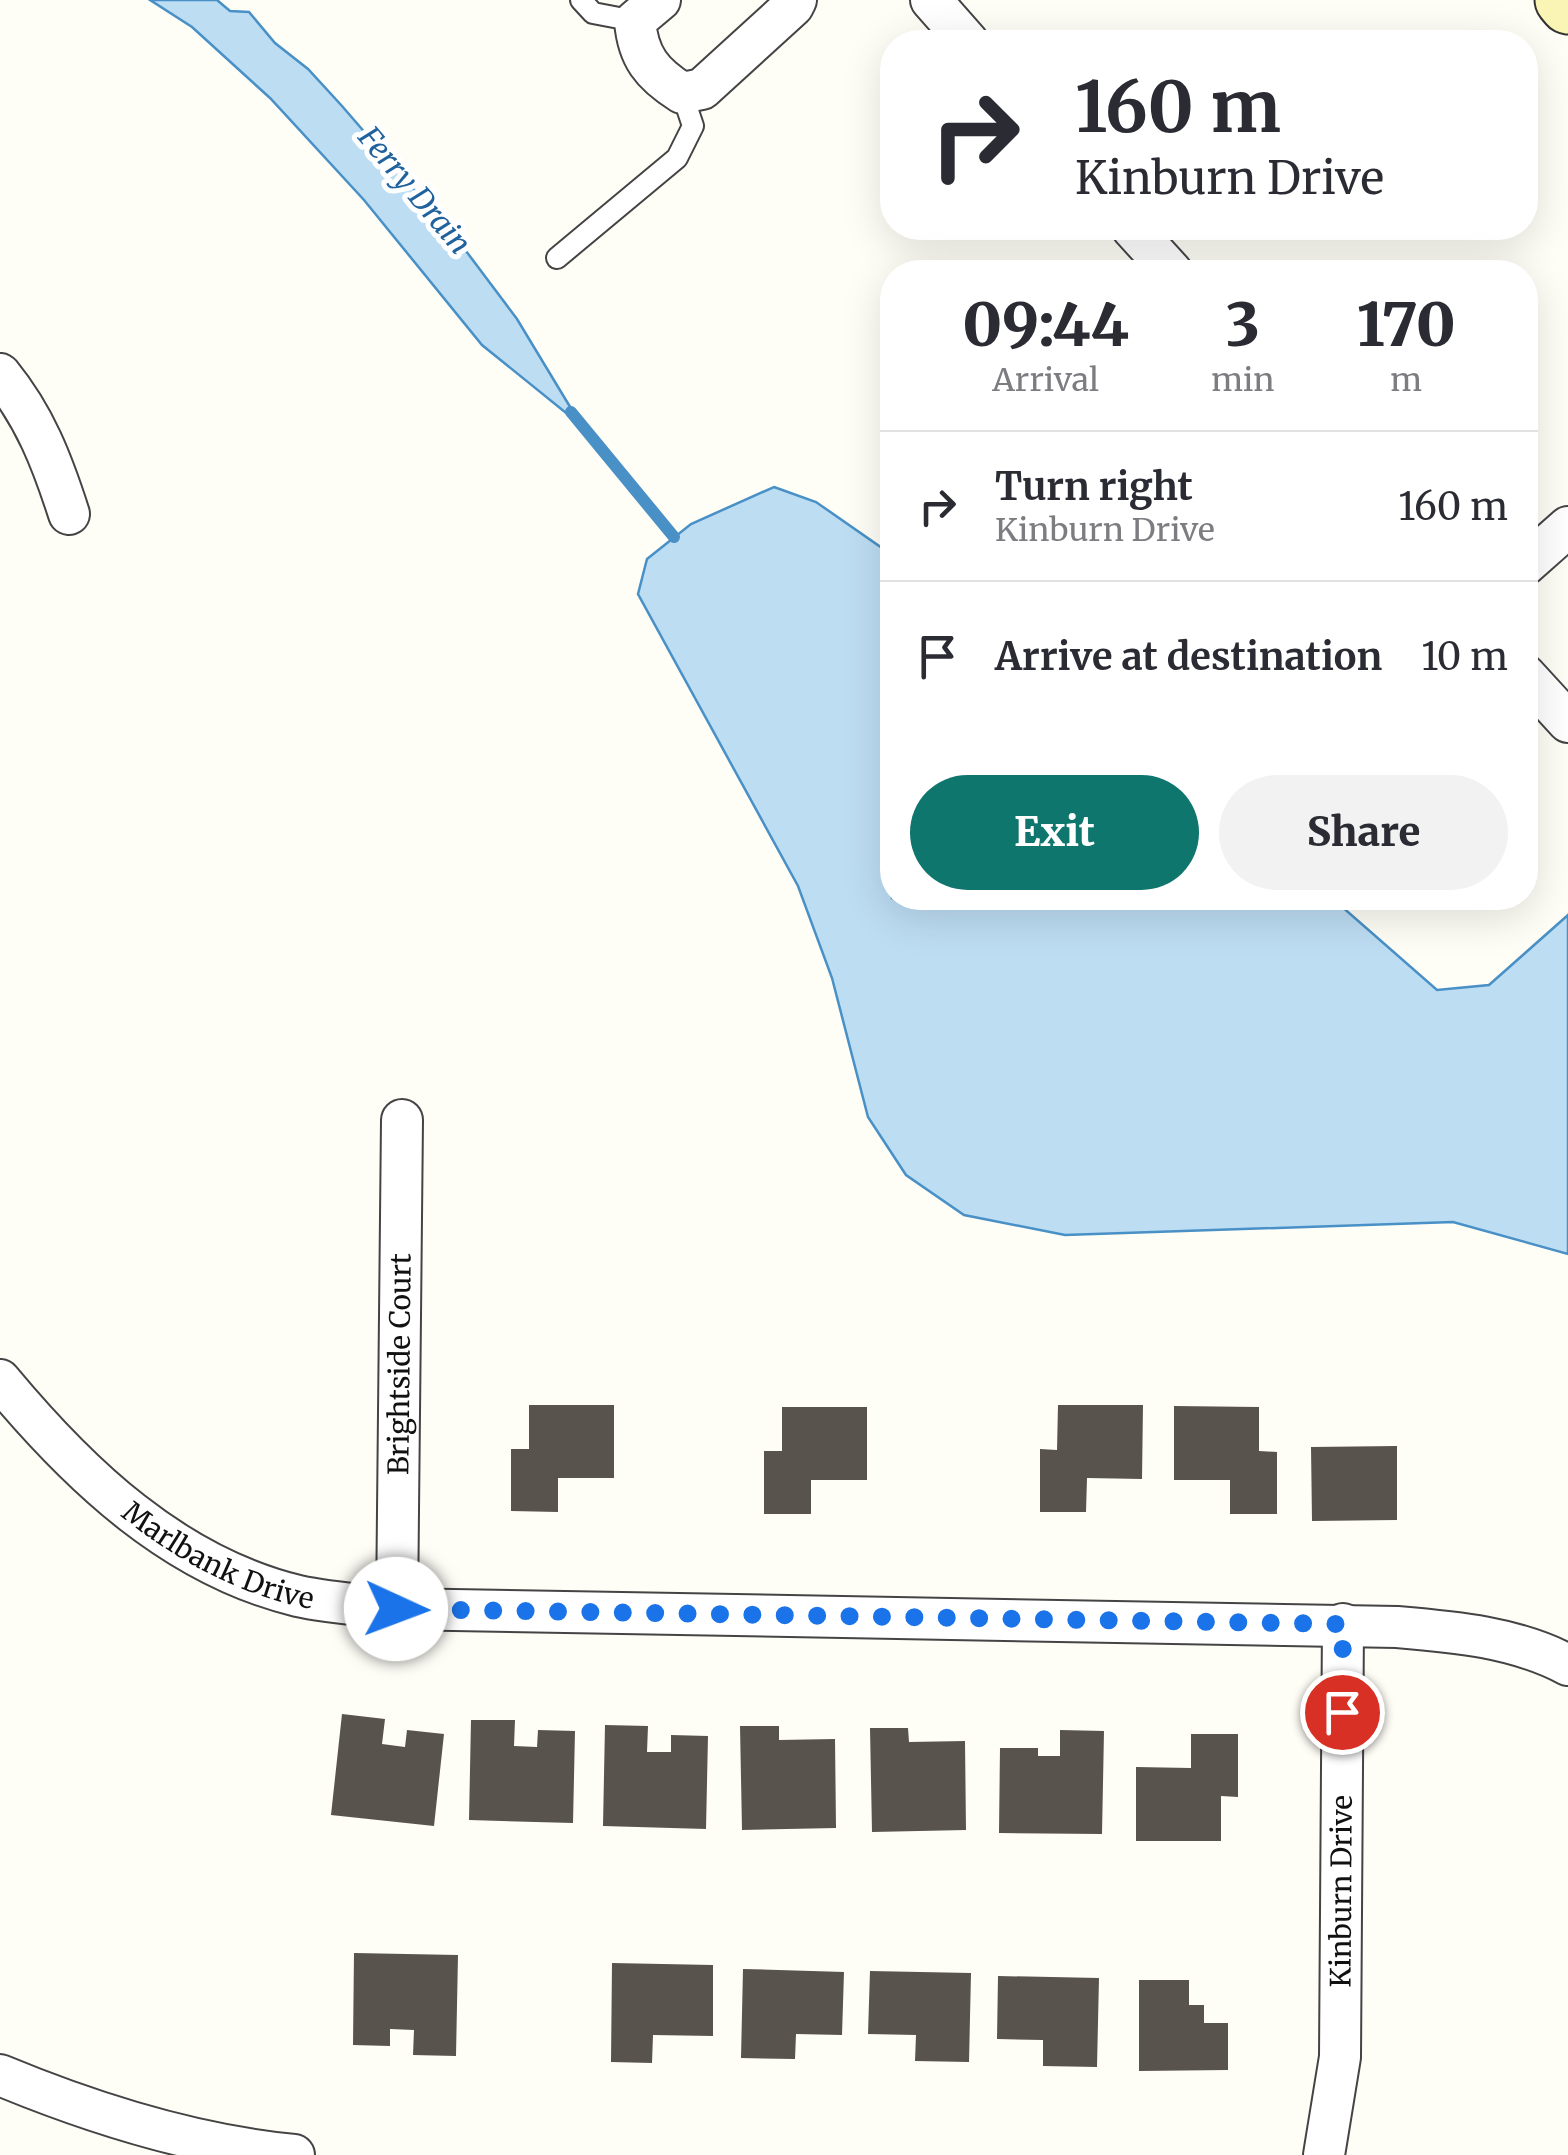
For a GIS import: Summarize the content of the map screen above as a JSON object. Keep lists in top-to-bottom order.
{
  "streets": {
    "street": ["Brightside Court", "Marlbank Drive", "Kinburn Drive"]
  },
  "crossings": [
    ["Brightside Court", "Marlbank Drive"],
    ["Marlbank Drive", "Kinburn Drive"]
  ],
  "water": ["Ferry Drain"],
  "page": {
    "turn": ["160 m", "Kinburn Drive"],
    "eta": [
      "09:44",
      "Arrival",
      "3",
      "min",
      "170",
      "m"
    ],
    "list": [
      {
        "name": "Turn right",
        "note": "Kinburn Drive",
        "value": "160 m"
      },
      {
        "name": "Arrive at destination",
        "value": "10 m"
      }
    ],
    "buttons": ["Exit", "Share"]
  }
}
